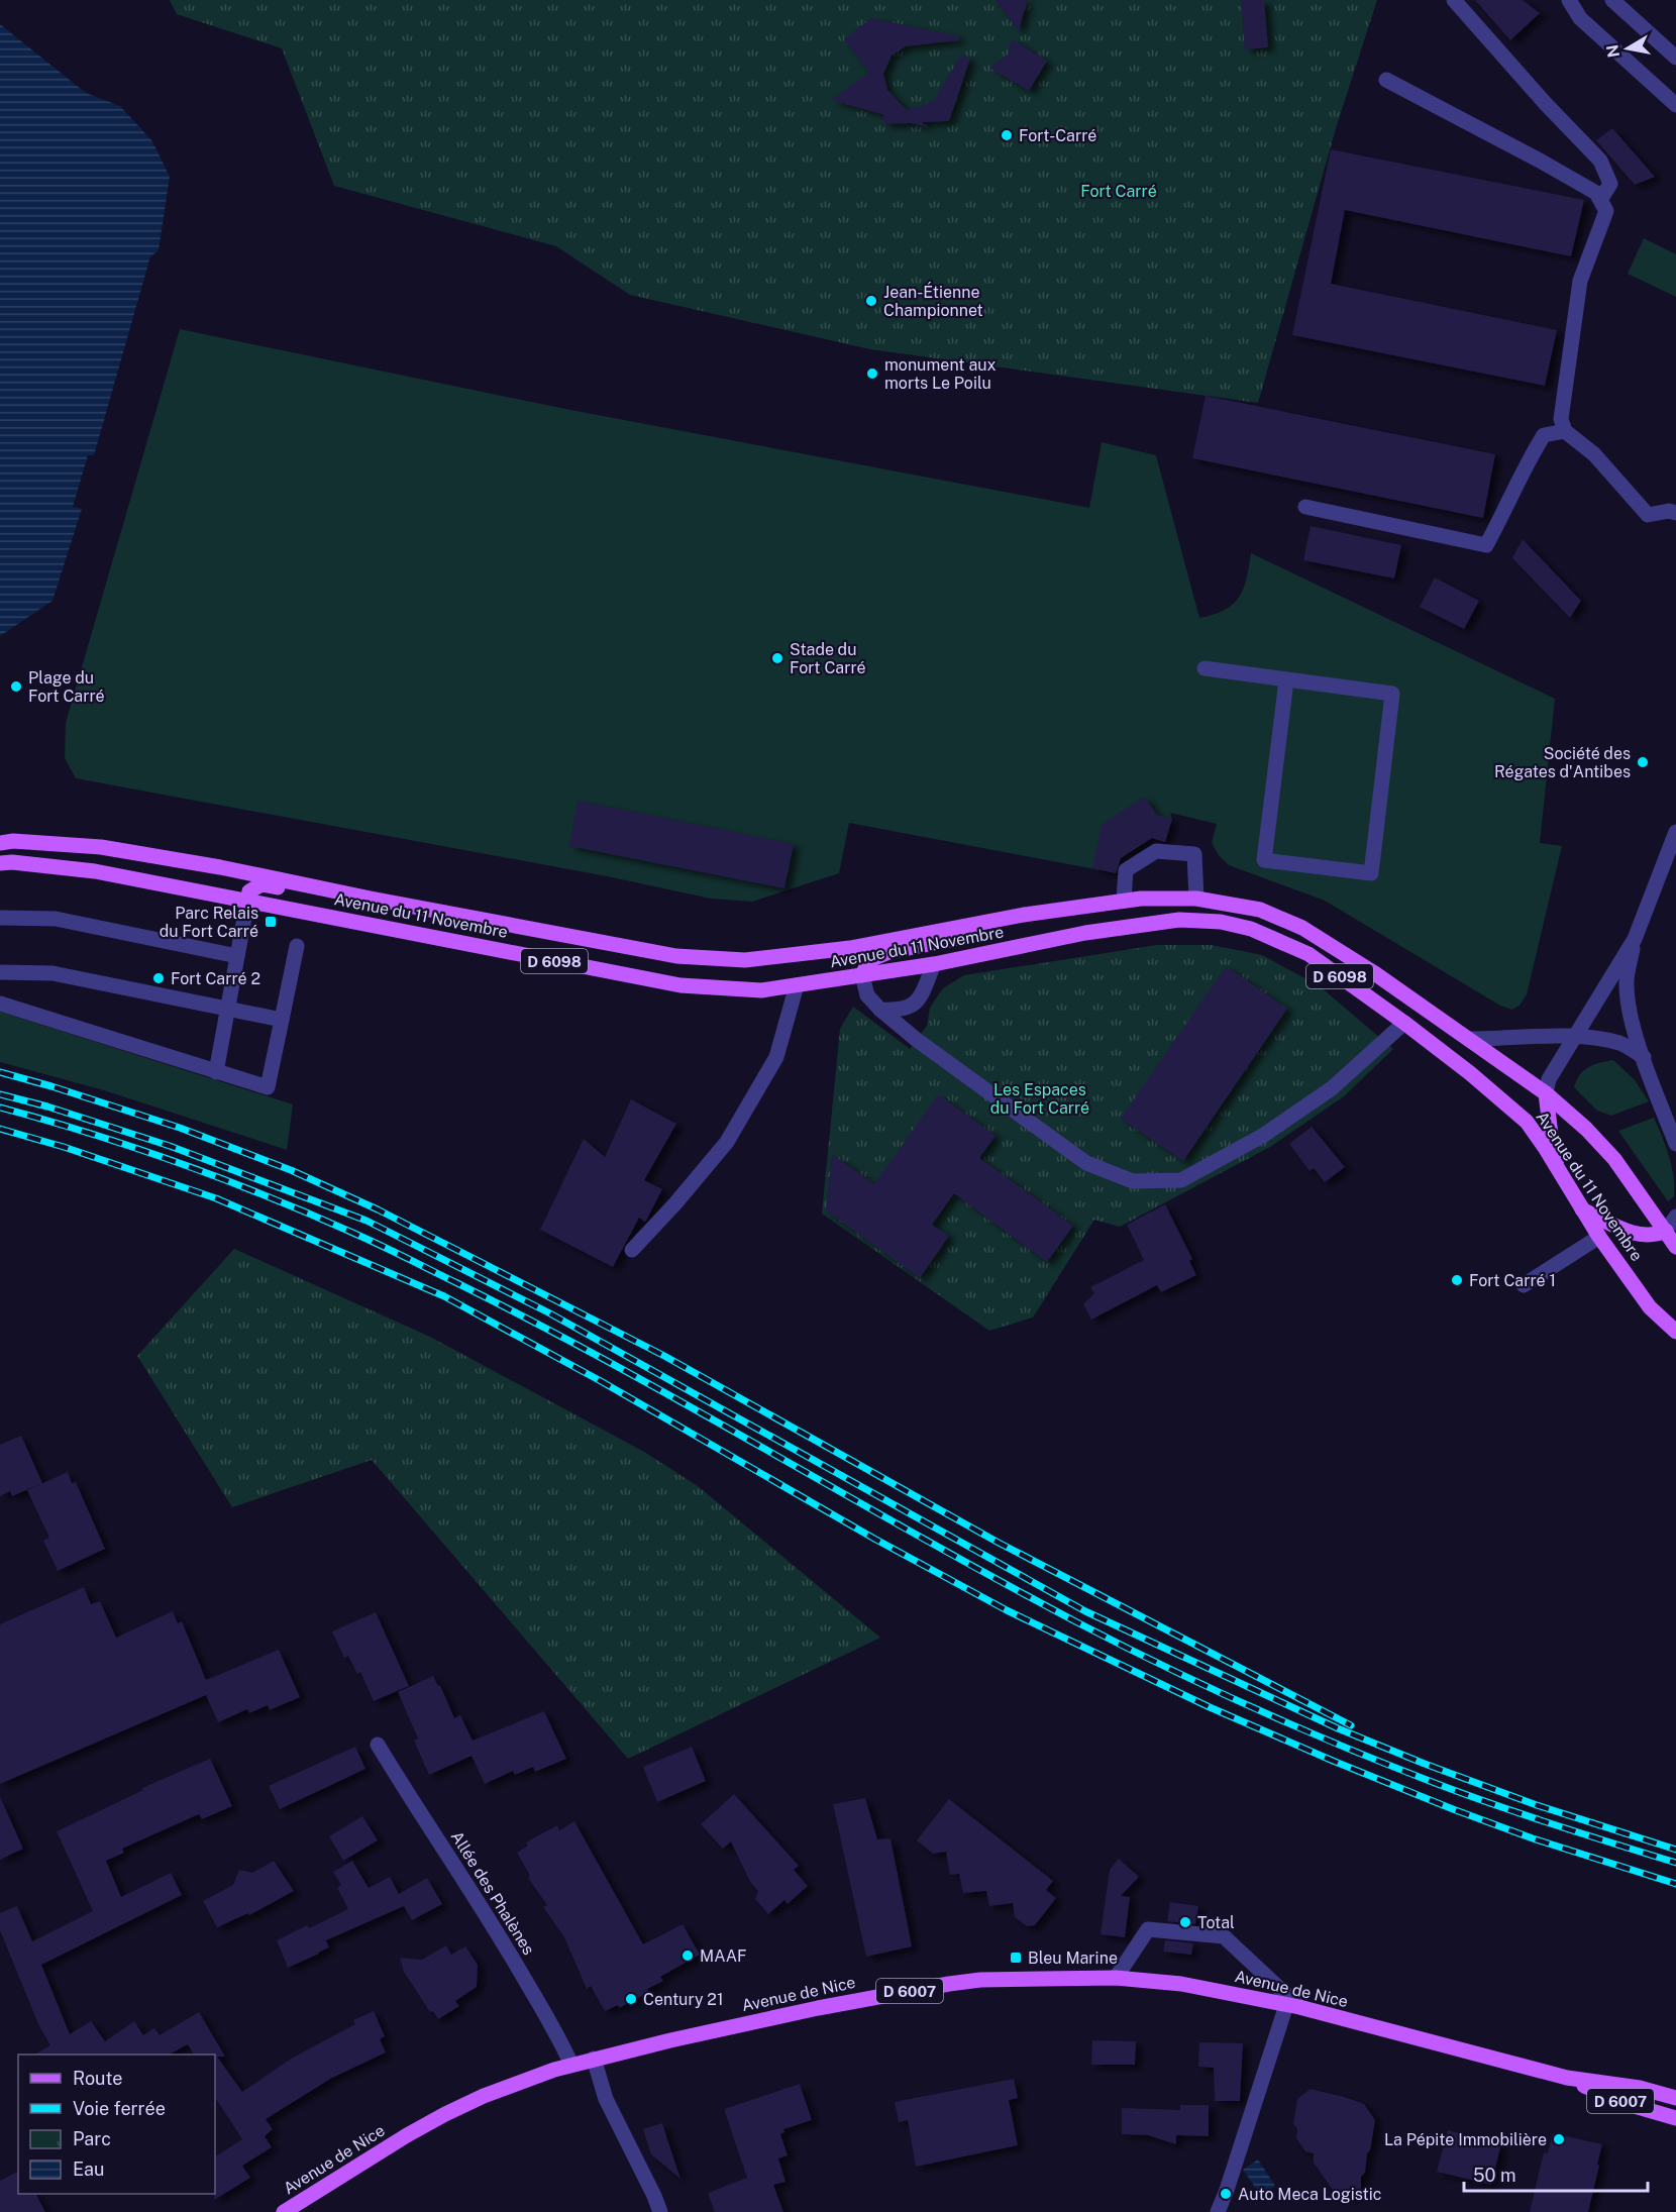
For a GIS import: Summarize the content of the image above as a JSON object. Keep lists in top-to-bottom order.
{
  "streets": {
    "main road": [
      "Avenue du 11 Novembre",
      "D 6098",
      "Avenue de Nice",
      "D 6007"
    ],
    "street": ["Allée des Phalènes"]
  },
  "crossings": [
    ["Allée des Phalènes", "Avenue de Nice"],
    ["Avenue de Nice", "D 6007"]
  ],
  "parks": ["Fort Carré", "Les Espaces du Fort Carré"],
  "places": {
    "other": [
      "Fort-Carré",
      "Jean-Étienne Championnet",
      "monument aux morts Le Poilu",
      "Stade du Fort Carré",
      "Plage du Fort Carré",
      "Société des Régates d'Antibes",
      "Fort Carré 2",
      "Fort Carré 1",
      "Total",
      "MAAF",
      "Century 21",
      "La Pépite Immobilière",
      "Auto Meca Logistic"
    ],
    "transit": ["Parc Relais du Fort Carré", "Bleu Marine"]
  },
  "legend": [
    "Route",
    "Voie ferrée",
    "Parc",
    "Eau"
  ],
  "scale_bar": "50 m",
  "north": "left"
}
